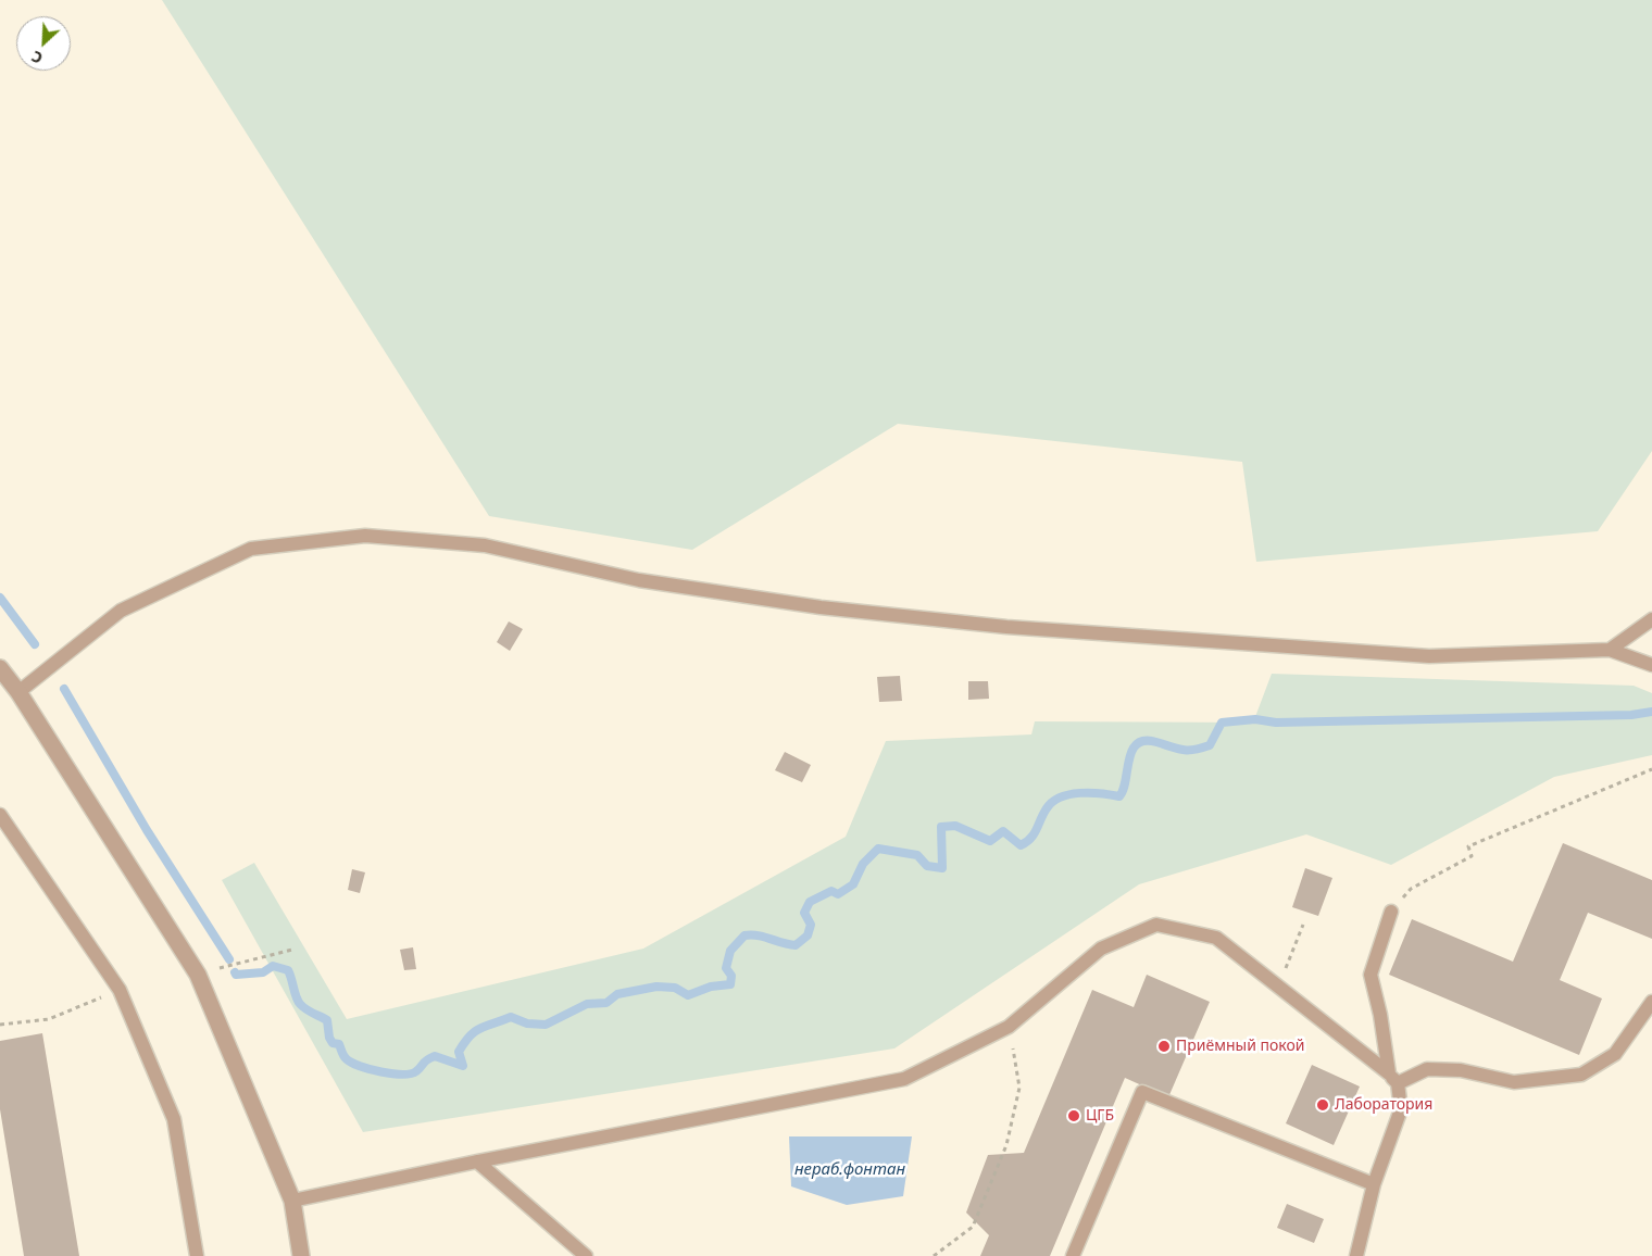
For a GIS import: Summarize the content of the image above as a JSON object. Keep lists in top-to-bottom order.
{
  "water": ["нераб.фонтан"],
  "places": ["Приёмный покой", "Лаборатория", "ЦГБ"],
  "north": "bottom left"
}
